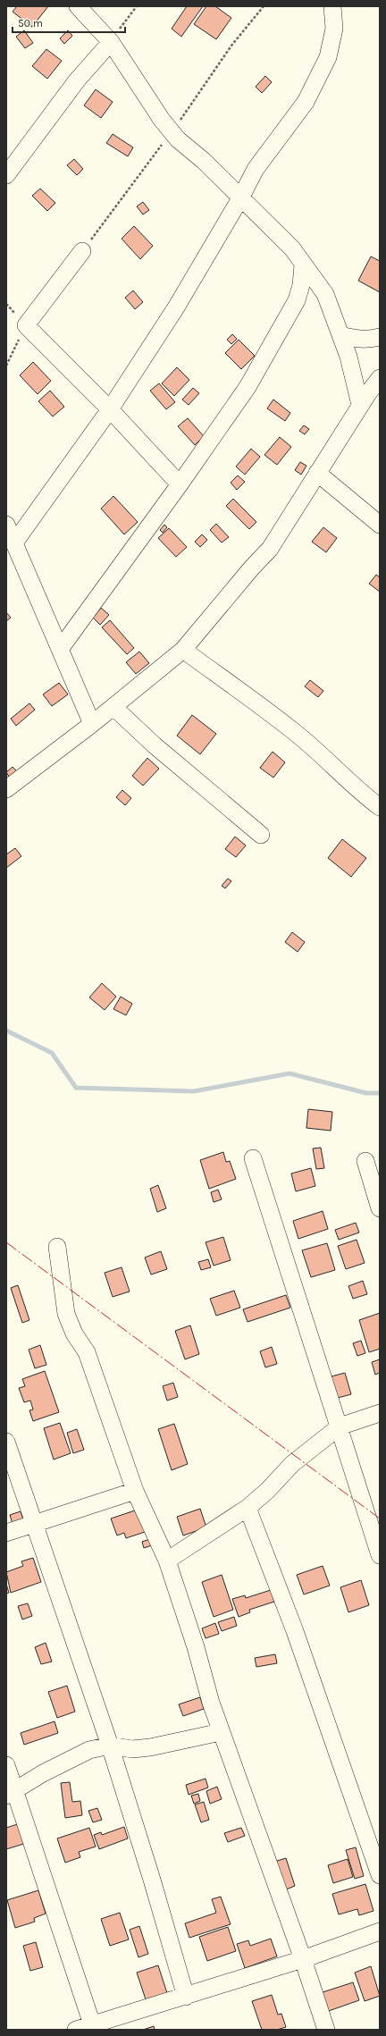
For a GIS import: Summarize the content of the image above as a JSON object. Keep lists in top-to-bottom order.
{
  "scale_bar": "50 m"
}
